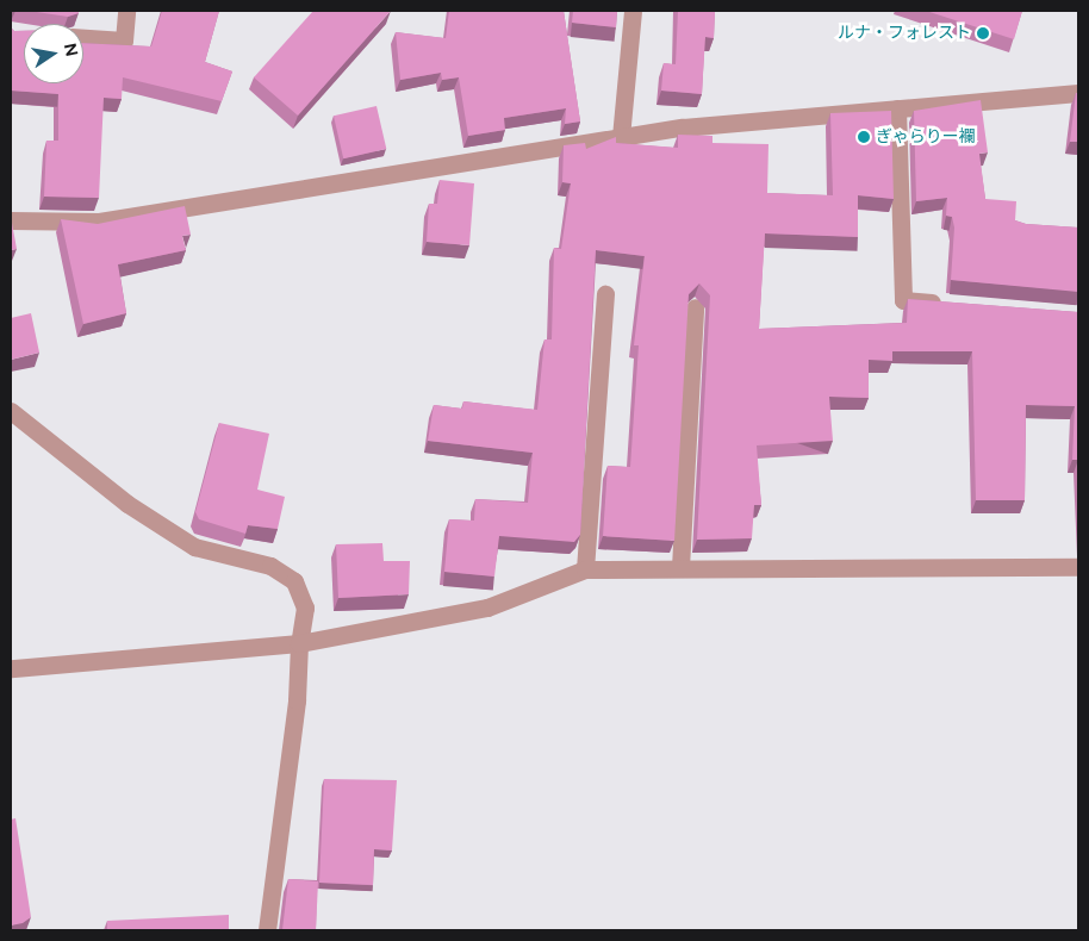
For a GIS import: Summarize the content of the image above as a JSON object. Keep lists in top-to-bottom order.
{
  "places": ["ルナ・フォレスト", "ぎゃらりー襴"],
  "north": "right"
}
